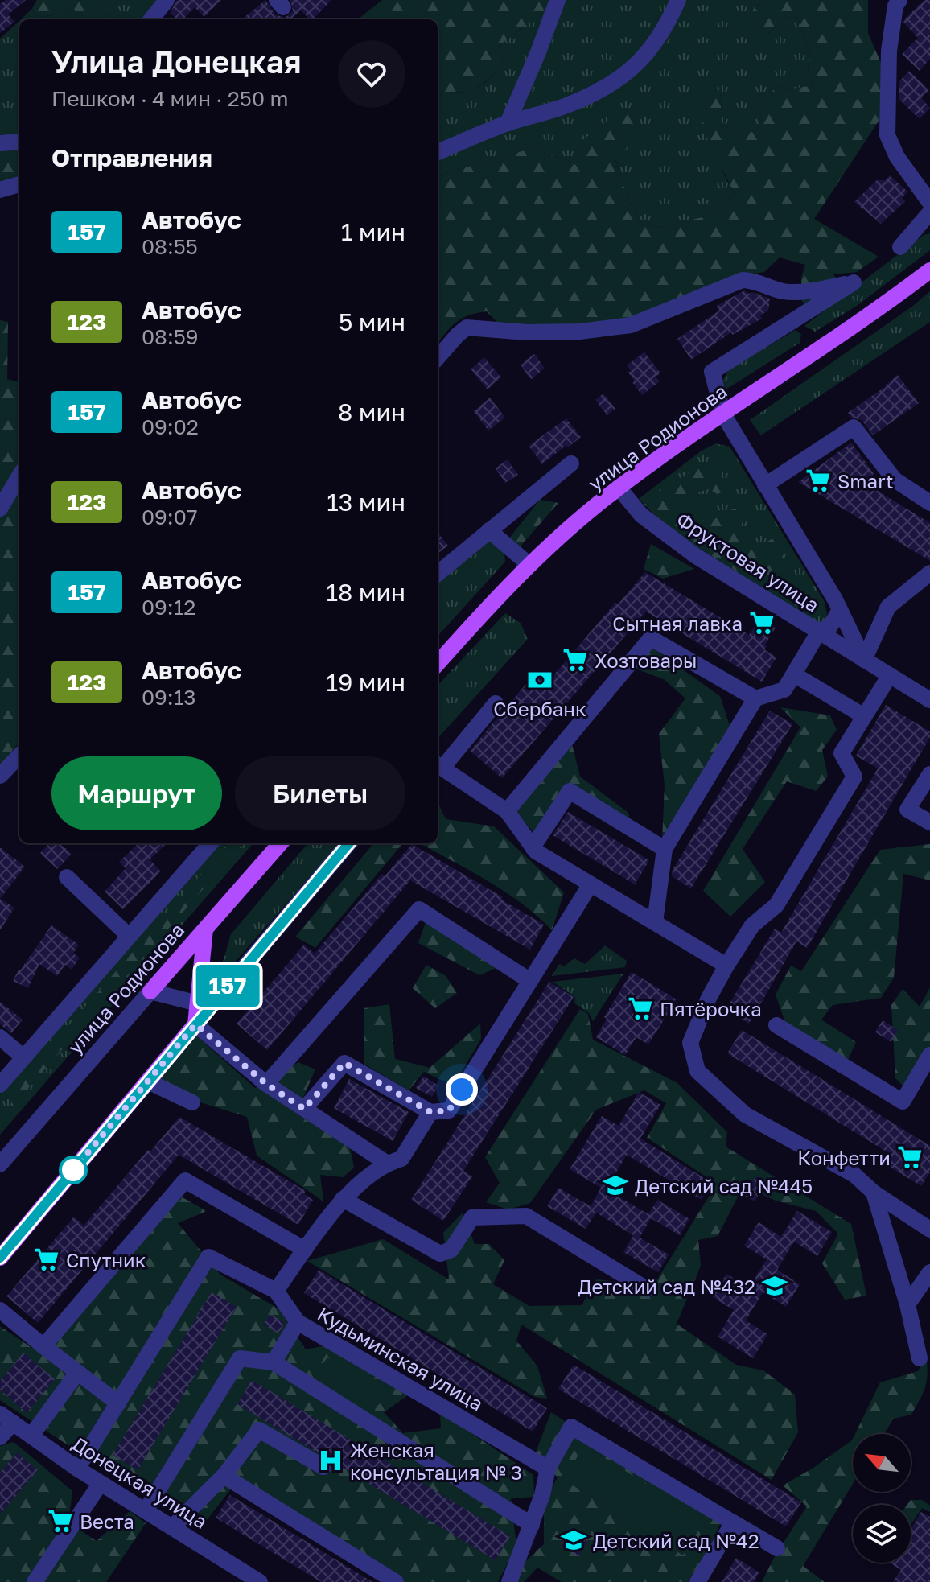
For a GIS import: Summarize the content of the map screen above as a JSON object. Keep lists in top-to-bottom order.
{
  "streets": {
    "main road": ["улица Родионова"],
    "street": ["Фруктовая улица", "Кудьминская улица", "Донецкая улица"]
  },
  "crossings": [
    ["улица Родионова", "Фруктовая улица"]
  ],
  "places": {
    "supermarket": [
      "Smart",
      "Сытная лавка",
      "Хозтовары",
      "Пятёрочка",
      "Конфетти",
      "Спутник",
      "Веста"
    ],
    "bank": ["Сбербанк"],
    "school or university": ["Детский сад №445", "Детский сад №432", "Детский сад №42"],
    "hospital": ["Женская консультация № 3"]
  },
  "lines": ["bus line 157"],
  "north": "top left",
  "page": {
    "on_map": "157",
    "heading": [
      ["Улица Донецкая", "Пешком · 4 мин · 250 m"],
      "Отправления"
    ],
    "list": [
      {
        "mark": "157",
        "name": "Автобус",
        "note": "08:55",
        "value": "1 мин"
      },
      {
        "mark": "123",
        "name": "Автобус",
        "note": "08:59",
        "value": "5 мин"
      },
      {
        "mark": "157",
        "name": "Автобус",
        "note": "09:02",
        "value": "8 мин"
      },
      {
        "mark": "123",
        "name": "Автобус",
        "note": "09:07",
        "value": "13 мин"
      },
      {
        "mark": "157",
        "name": "Автобус",
        "note": "09:12",
        "value": "18 мин"
      },
      {
        "mark": "123",
        "name": "Автобус",
        "note": "09:13",
        "value": "19 мин"
      }
    ],
    "buttons": ["Маршрут", "Билеты"]
  }
}
